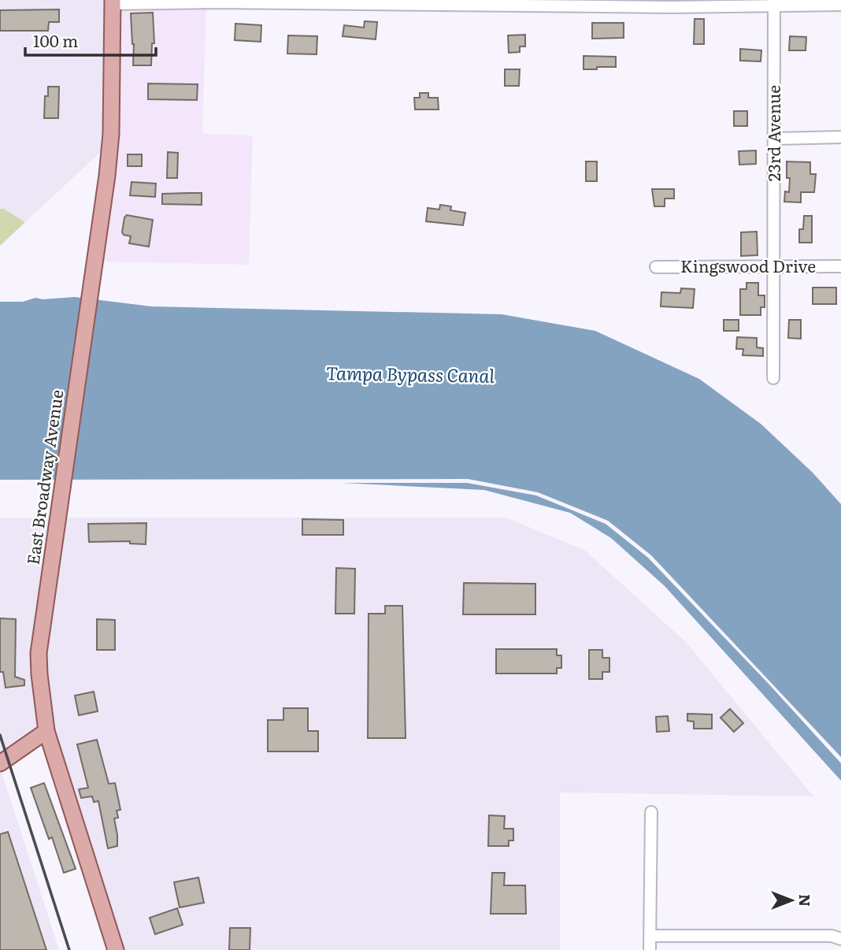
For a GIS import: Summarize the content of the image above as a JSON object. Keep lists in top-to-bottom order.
{
  "streets": {
    "main road": ["East Broadway Avenue"],
    "street": ["23rd Avenue", "Kingswood Drive"]
  },
  "crossings": [
    ["23rd Avenue", "Kingswood Drive"]
  ],
  "water": ["Tampa Bypass Canal"],
  "scale_bar": "100 m",
  "north": "right"
}
